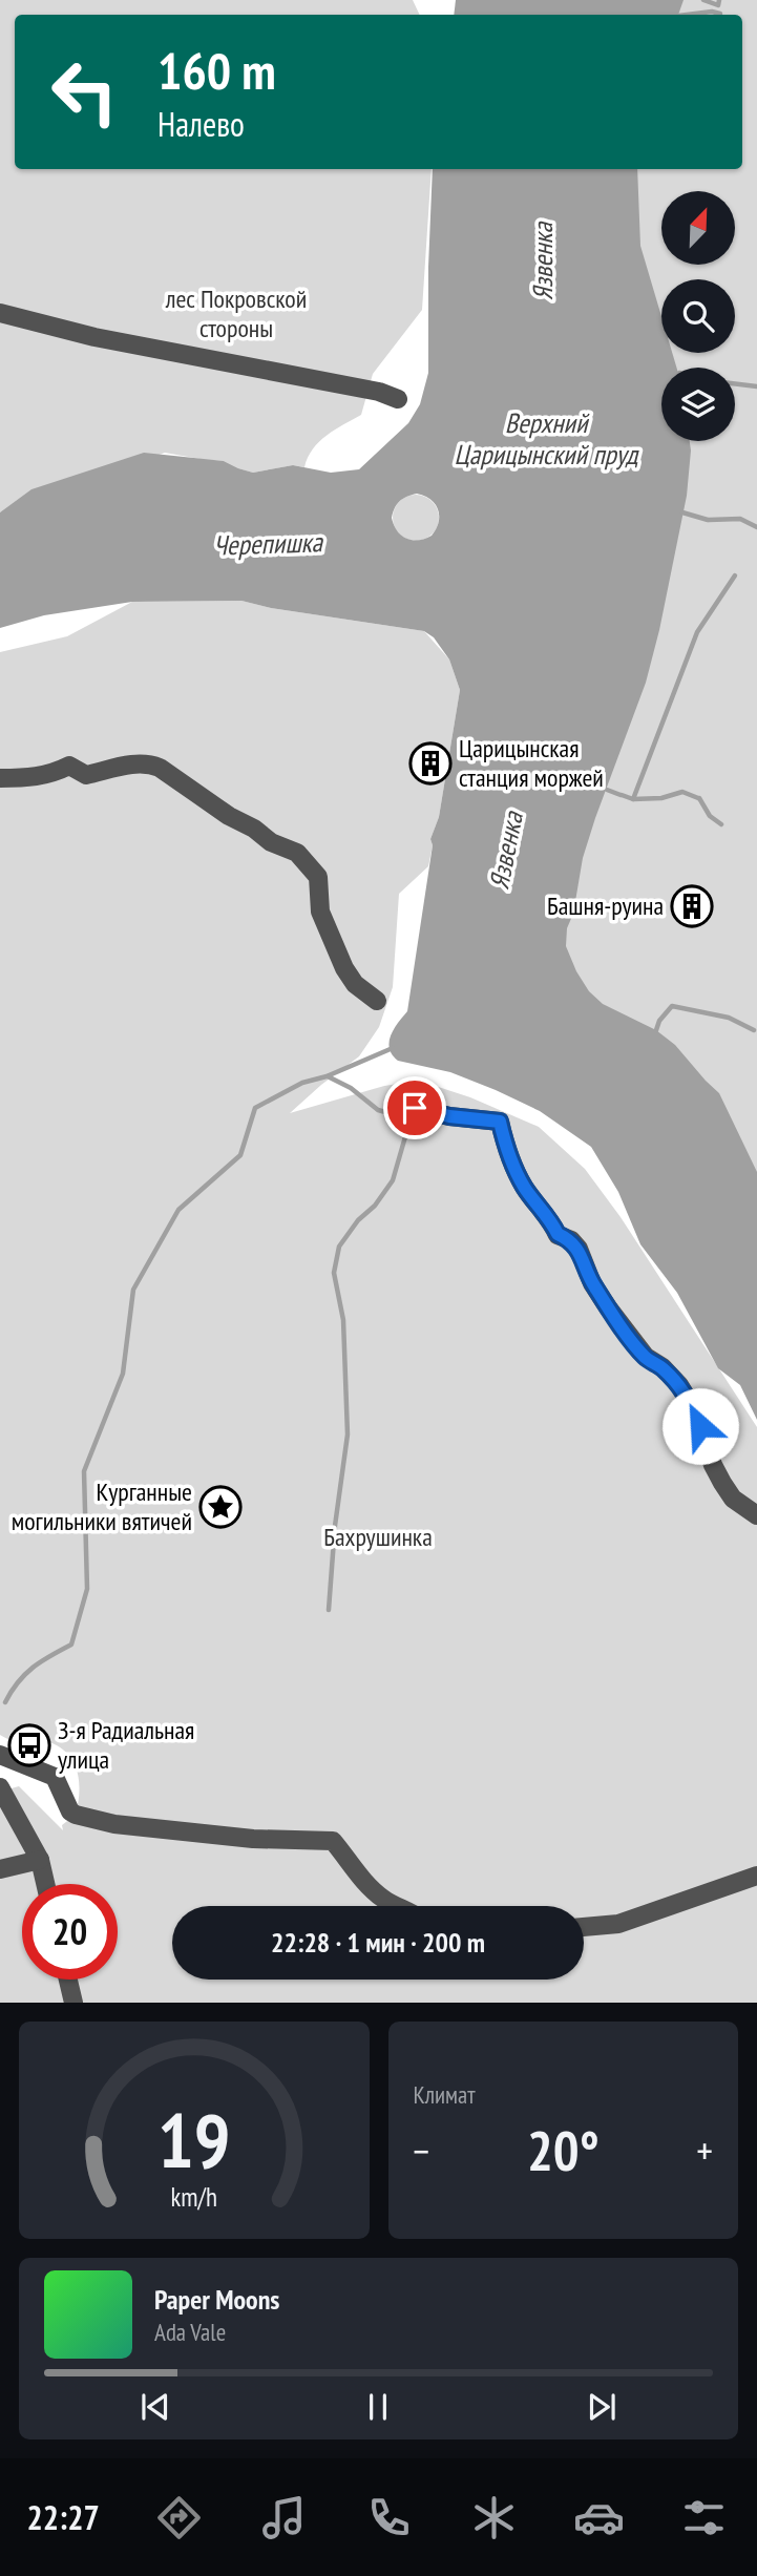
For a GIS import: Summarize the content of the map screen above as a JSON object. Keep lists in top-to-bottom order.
{
  "water": ["Язвенка", "Верхний Царицынский пруд", "Черепишка"],
  "parks": ["лес Покровской стороны", "Бахрушинка"],
  "places": {
    "building": ["Царицынская станция моржей", "Башня-руина"],
    "place": ["Курганные могильники вятичей"],
    "bus stop": ["З-я Радиальная улица"]
  },
  "north": "top right",
  "page": {
    "turn": ["160 m", "Налево"],
    "limit": "20",
    "trip": "22:28 · 1 мин · 200 m",
    "tile": "Климат",
    "heat": ["−", "20°", "+"],
    "song": ["Paper Moons", "Ada Vale"],
    "tabs": "22:27",
    "gauge": ["19", "km/h"]
  }
}
